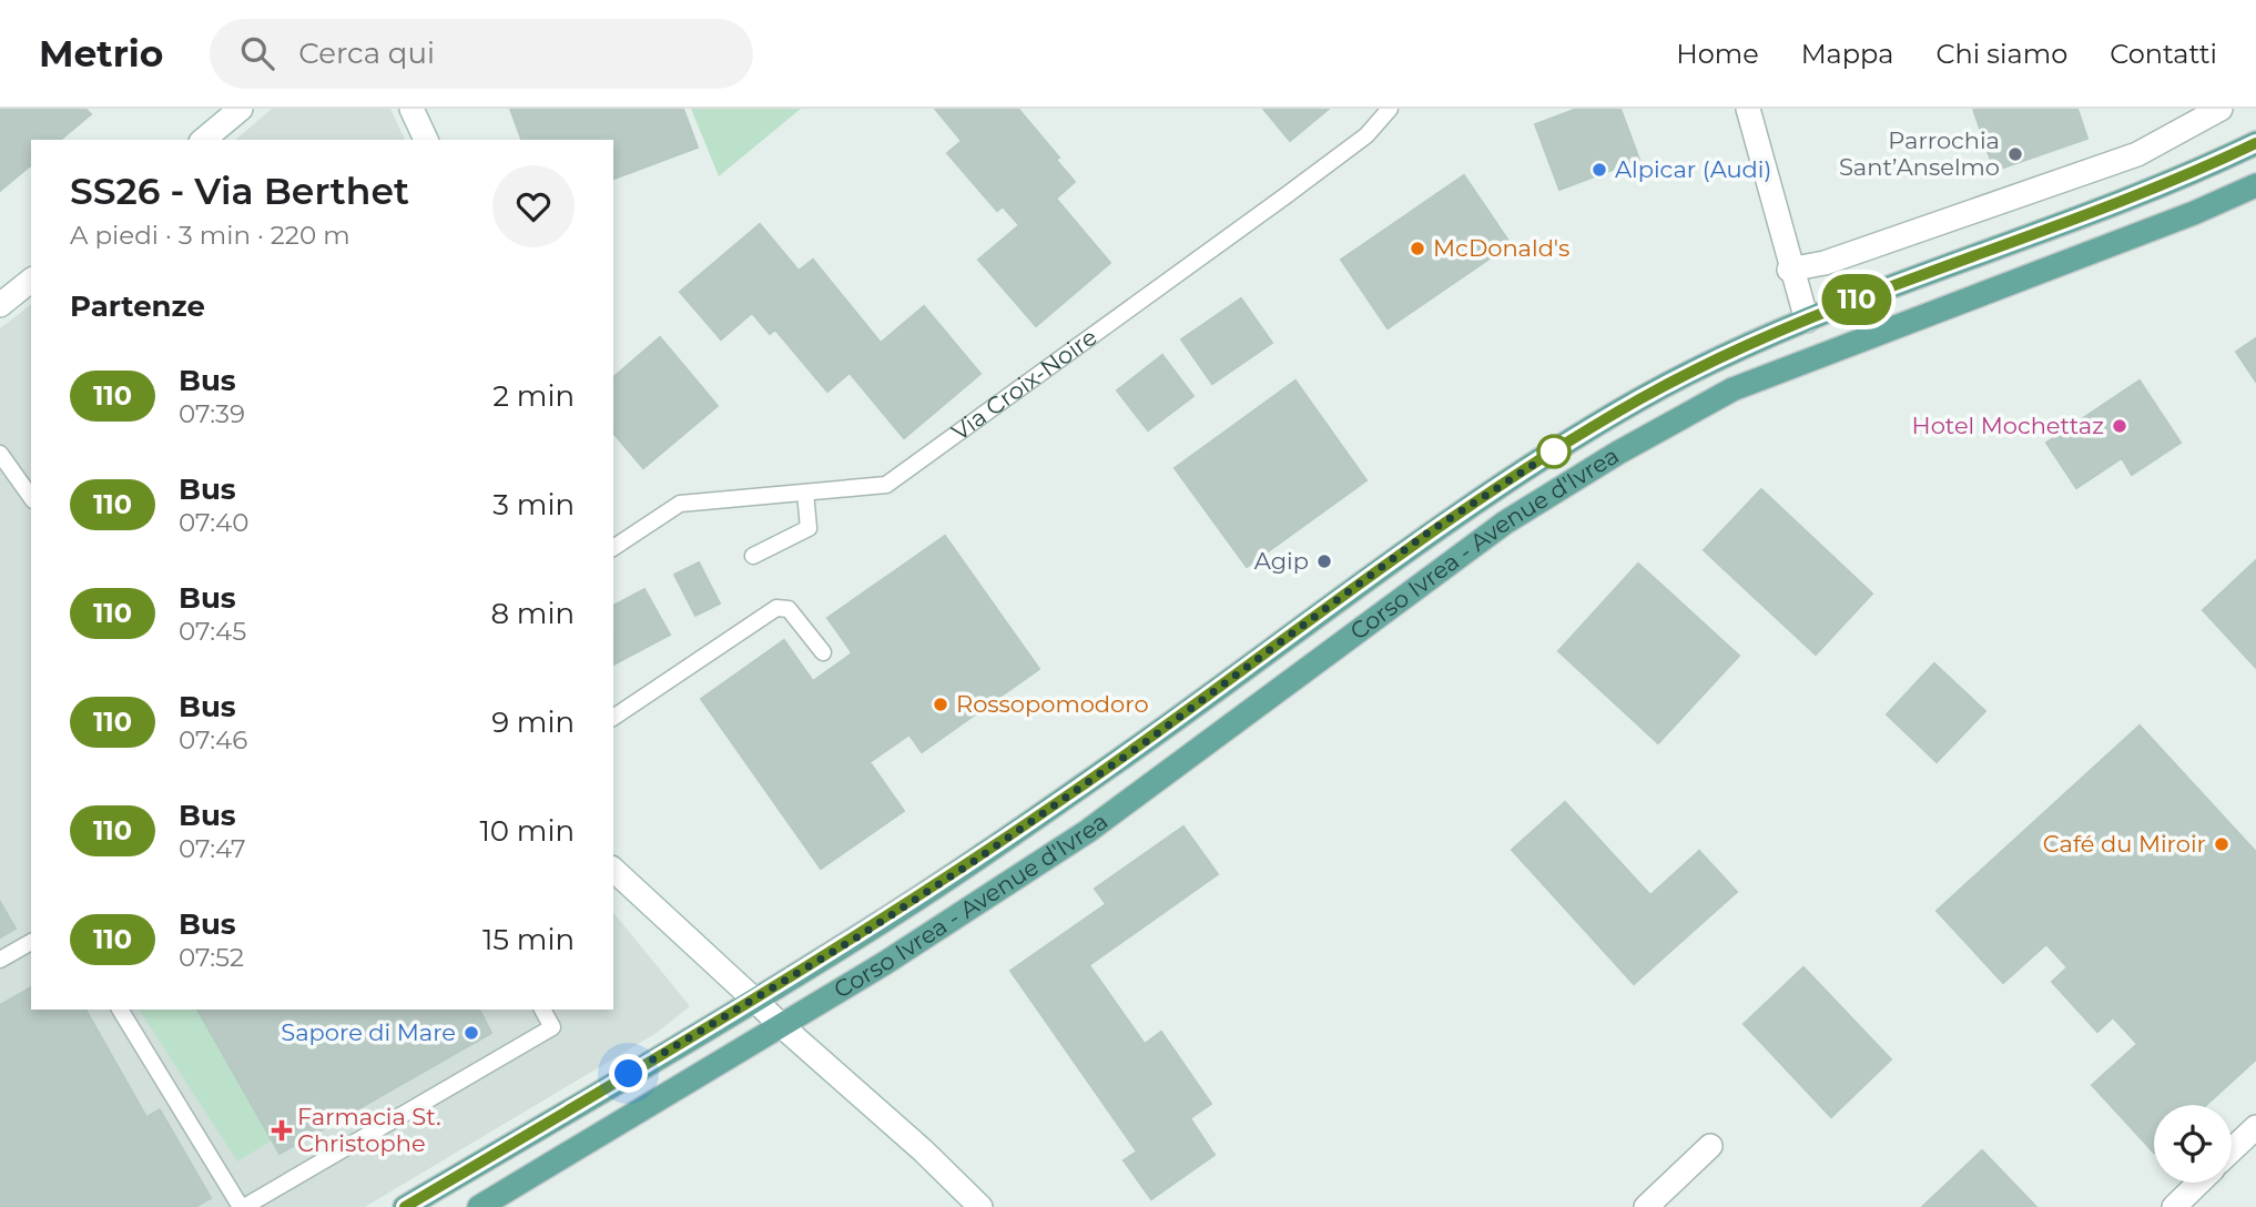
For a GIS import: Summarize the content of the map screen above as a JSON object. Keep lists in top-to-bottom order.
{
  "streets": {
    "main road": ["Corso Ivrea - Avenue d'Ivrea"],
    "lane": ["Via Croix-Noire"]
  },
  "places": {
    "other": [
      "Parrochia Sant’Anselmo",
      "Alpicar (Audi)",
      "McDonald's",
      "Hotel Mochettaz",
      "Agip",
      "Rossopomodoro",
      "Café du Miroir",
      "Sapore di Mare"
    ],
    "health": ["Farmacia St. Christophe"]
  },
  "lines": ["bus line 110"],
  "page": {
    "header": "Metrio",
    "search": "Cerca qui",
    "nav": [
      "Home",
      "Mappa",
      "Chi siamo",
      "Contatti"
    ],
    "on_map": "110",
    "heading": [
      ["SS26 - Via Berthet", "A piedi · 3 min · 220 m"],
      "Partenze"
    ],
    "list": [
      {
        "mark": "110",
        "name": "Bus",
        "note": "07:39",
        "value": "2 min"
      },
      {
        "mark": "110",
        "name": "Bus",
        "note": "07:40",
        "value": "3 min"
      },
      {
        "mark": "110",
        "name": "Bus",
        "note": "07:45",
        "value": "8 min"
      },
      {
        "mark": "110",
        "name": "Bus",
        "note": "07:46",
        "value": "9 min"
      },
      {
        "mark": "110",
        "name": "Bus",
        "note": "07:47",
        "value": "10 min"
      },
      {
        "mark": "110",
        "name": "Bus",
        "note": "07:52",
        "value": "15 min"
      }
    ]
  }
}
